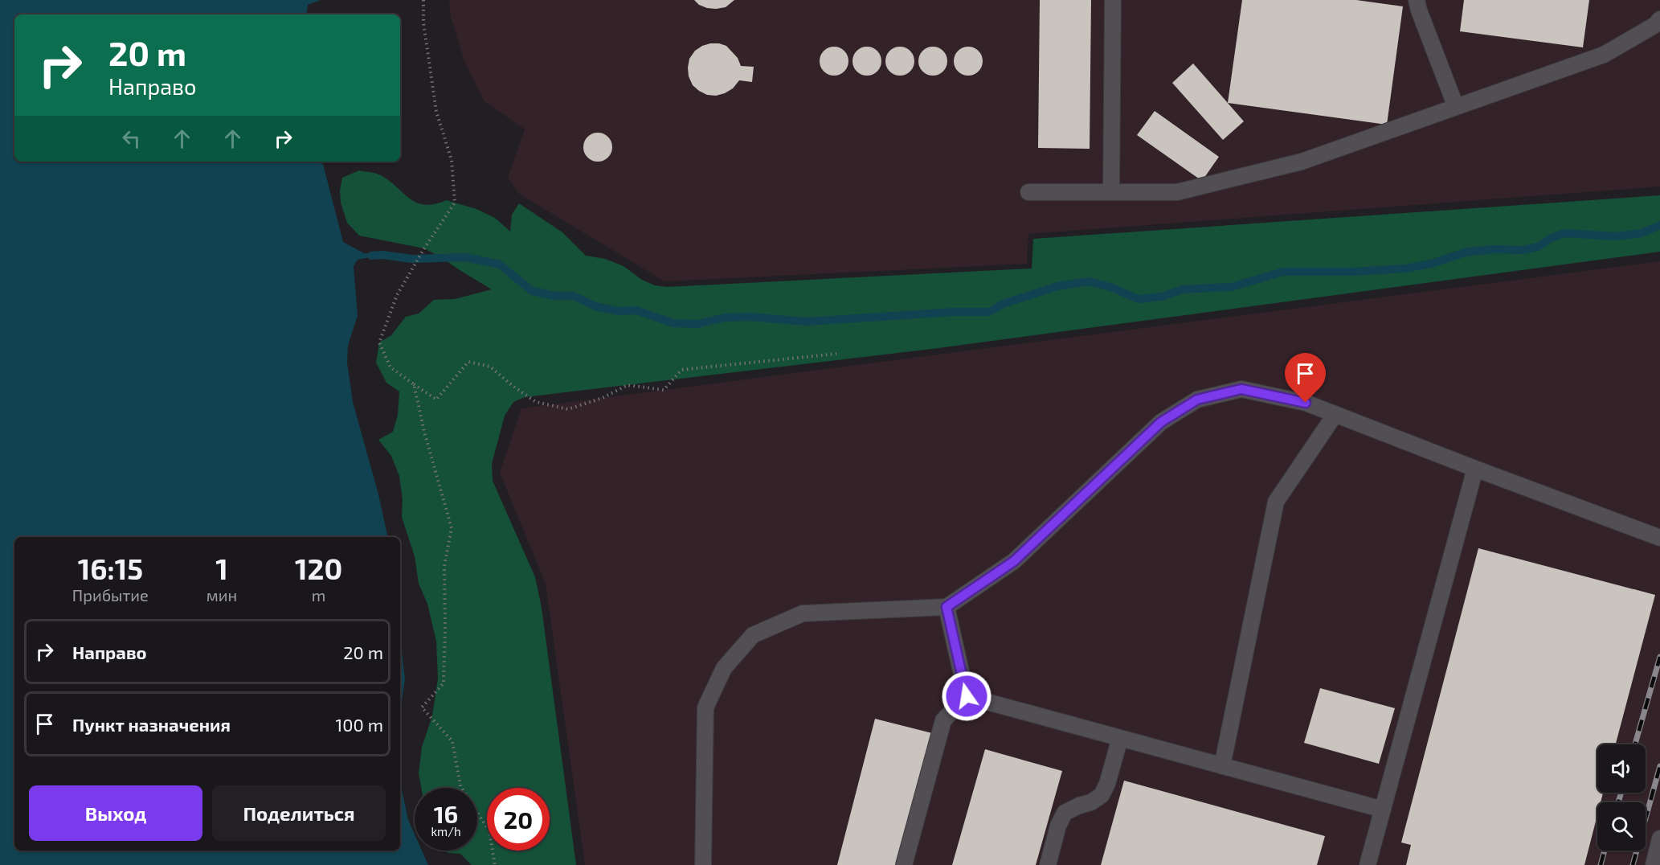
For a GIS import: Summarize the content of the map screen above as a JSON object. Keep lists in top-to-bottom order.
{
  "page": {
    "turn": ["20 m", "Направо"],
    "eta": [
      "16:15",
      "Прибытие",
      "1",
      "мин",
      "120",
      "m"
    ],
    "list": [
      {
        "name": "Направо",
        "value": "20 m"
      },
      {
        "name": "Пункт назначения",
        "value": "100 m"
      }
    ],
    "buttons": ["Выход", "Поделиться"],
    "speed": "16 km/h",
    "limit": "20"
  }
}
